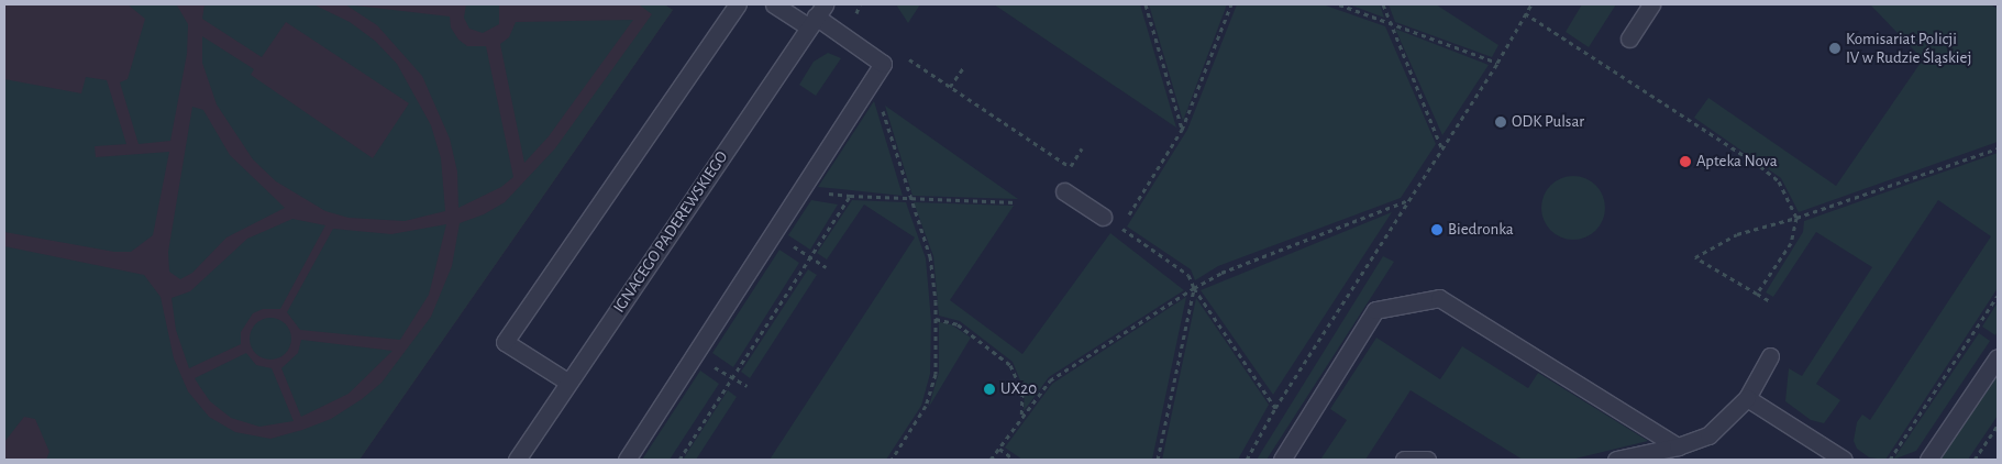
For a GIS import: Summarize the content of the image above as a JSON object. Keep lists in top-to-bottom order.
{
  "streets": {
    "street": ["IGNACEGO PADEREWSKIEGO"]
  },
  "places": [
    "Komisariat Policji IV w Rudzie Śląskiej",
    "ODK Pulsar",
    "Apteka Nova",
    "Biedronka",
    "UX20"
  ]
}
